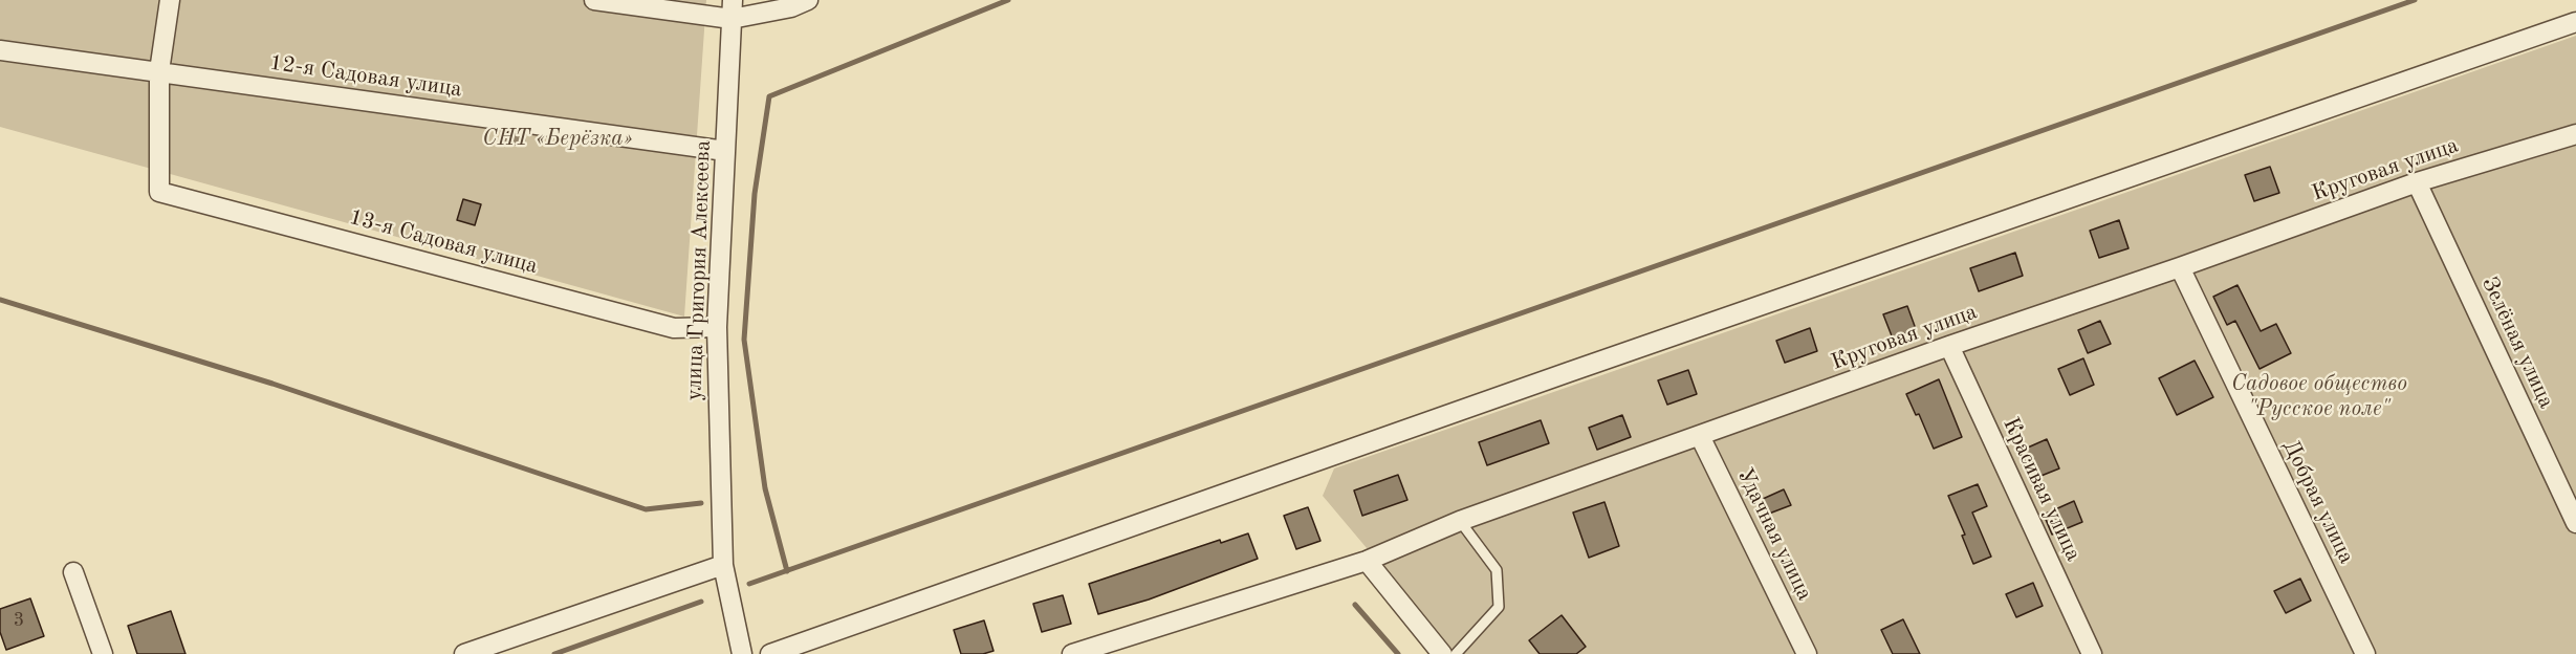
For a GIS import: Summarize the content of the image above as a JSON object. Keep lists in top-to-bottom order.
{
  "streets": {
    "street": [
      "12-я Садовая улица",
      "Круговая улица",
      "13-я Садовая улица",
      "улица Григория Алексеева",
      "Зелёная улица",
      "Красивая улица",
      "Добрая улица",
      "Удачная улица"
    ]
  },
  "crossings": [
    ["12-я Садовая улица", "13-я Садовая улица"],
    ["12-я Садовая улица", "улица Григория Алексеева"],
    ["Круговая улица", "Зелёная улица"],
    ["Круговая улица", "Красивая улица"],
    ["Круговая улица", "Добрая улица"],
    ["Круговая улица", "Удачная улица"],
    ["13-я Садовая улица", "улица Григория Алексеева"]
  ],
  "parks": ["СНТ «Берёзка»", "Садовое общество \"Русское поле\""],
  "house_numbers": ["3"]
}
